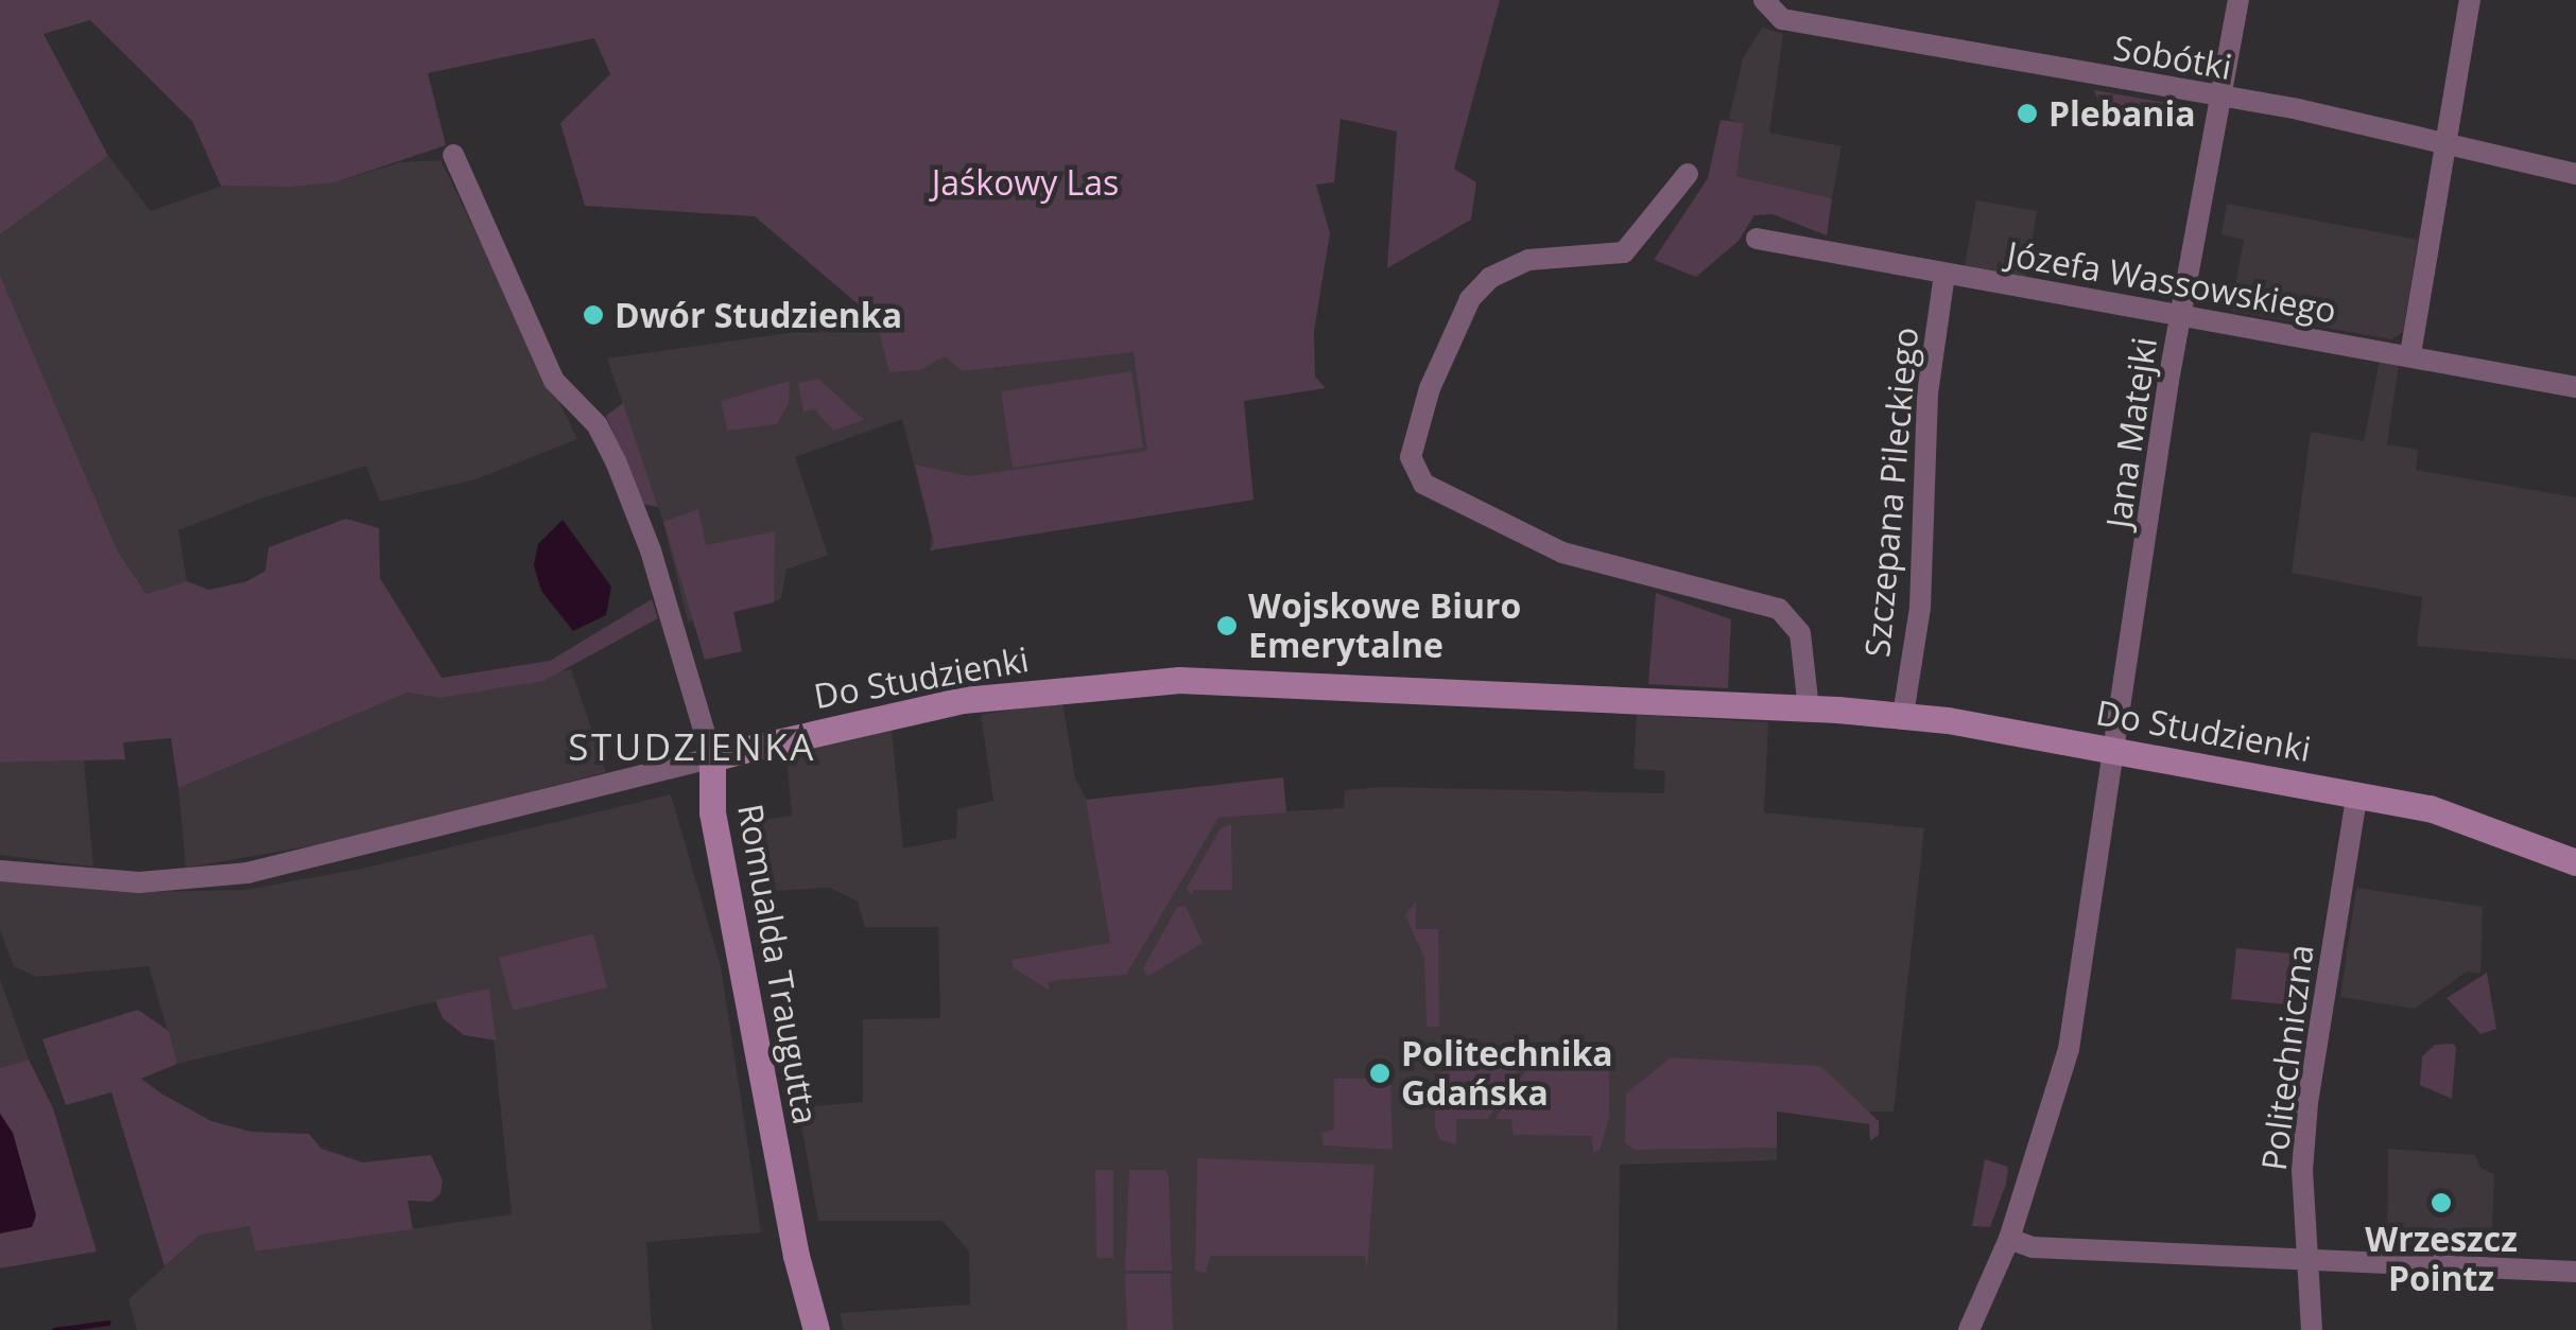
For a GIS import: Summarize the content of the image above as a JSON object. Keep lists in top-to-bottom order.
{
  "streets": {
    "main road": ["Do Studzienki", "Romualda Traugutta"],
    "street": [
      "Sobótki",
      "Józefa Wassowskiego",
      "Jana Matejki",
      "Szczepana Pileckiego",
      "Politechniczna"
    ]
  },
  "crossings": [
    ["Sobótki", "Jana Matejki"],
    ["Józefa Wassowskiego", "Jana Matejki"],
    ["Józefa Wassowskiego", "Szczepana Pileckiego"],
    ["Jana Matejki", "Do Studzienki"],
    ["Szczepana Pileckiego", "Do Studzienki"],
    ["Do Studzienki", "Romualda Traugutta"],
    ["Do Studzienki", "Politechniczna"]
  ],
  "districts": ["STUDZIENKA"],
  "parks": ["Jaśkowy Las"],
  "places": [
    "Plebania",
    "Dwór Studzienka",
    "Wojskowe Biuro Emerytalne",
    "Politechnika Gdańska",
    "Wrzeszcz Pointz"
  ]
}
